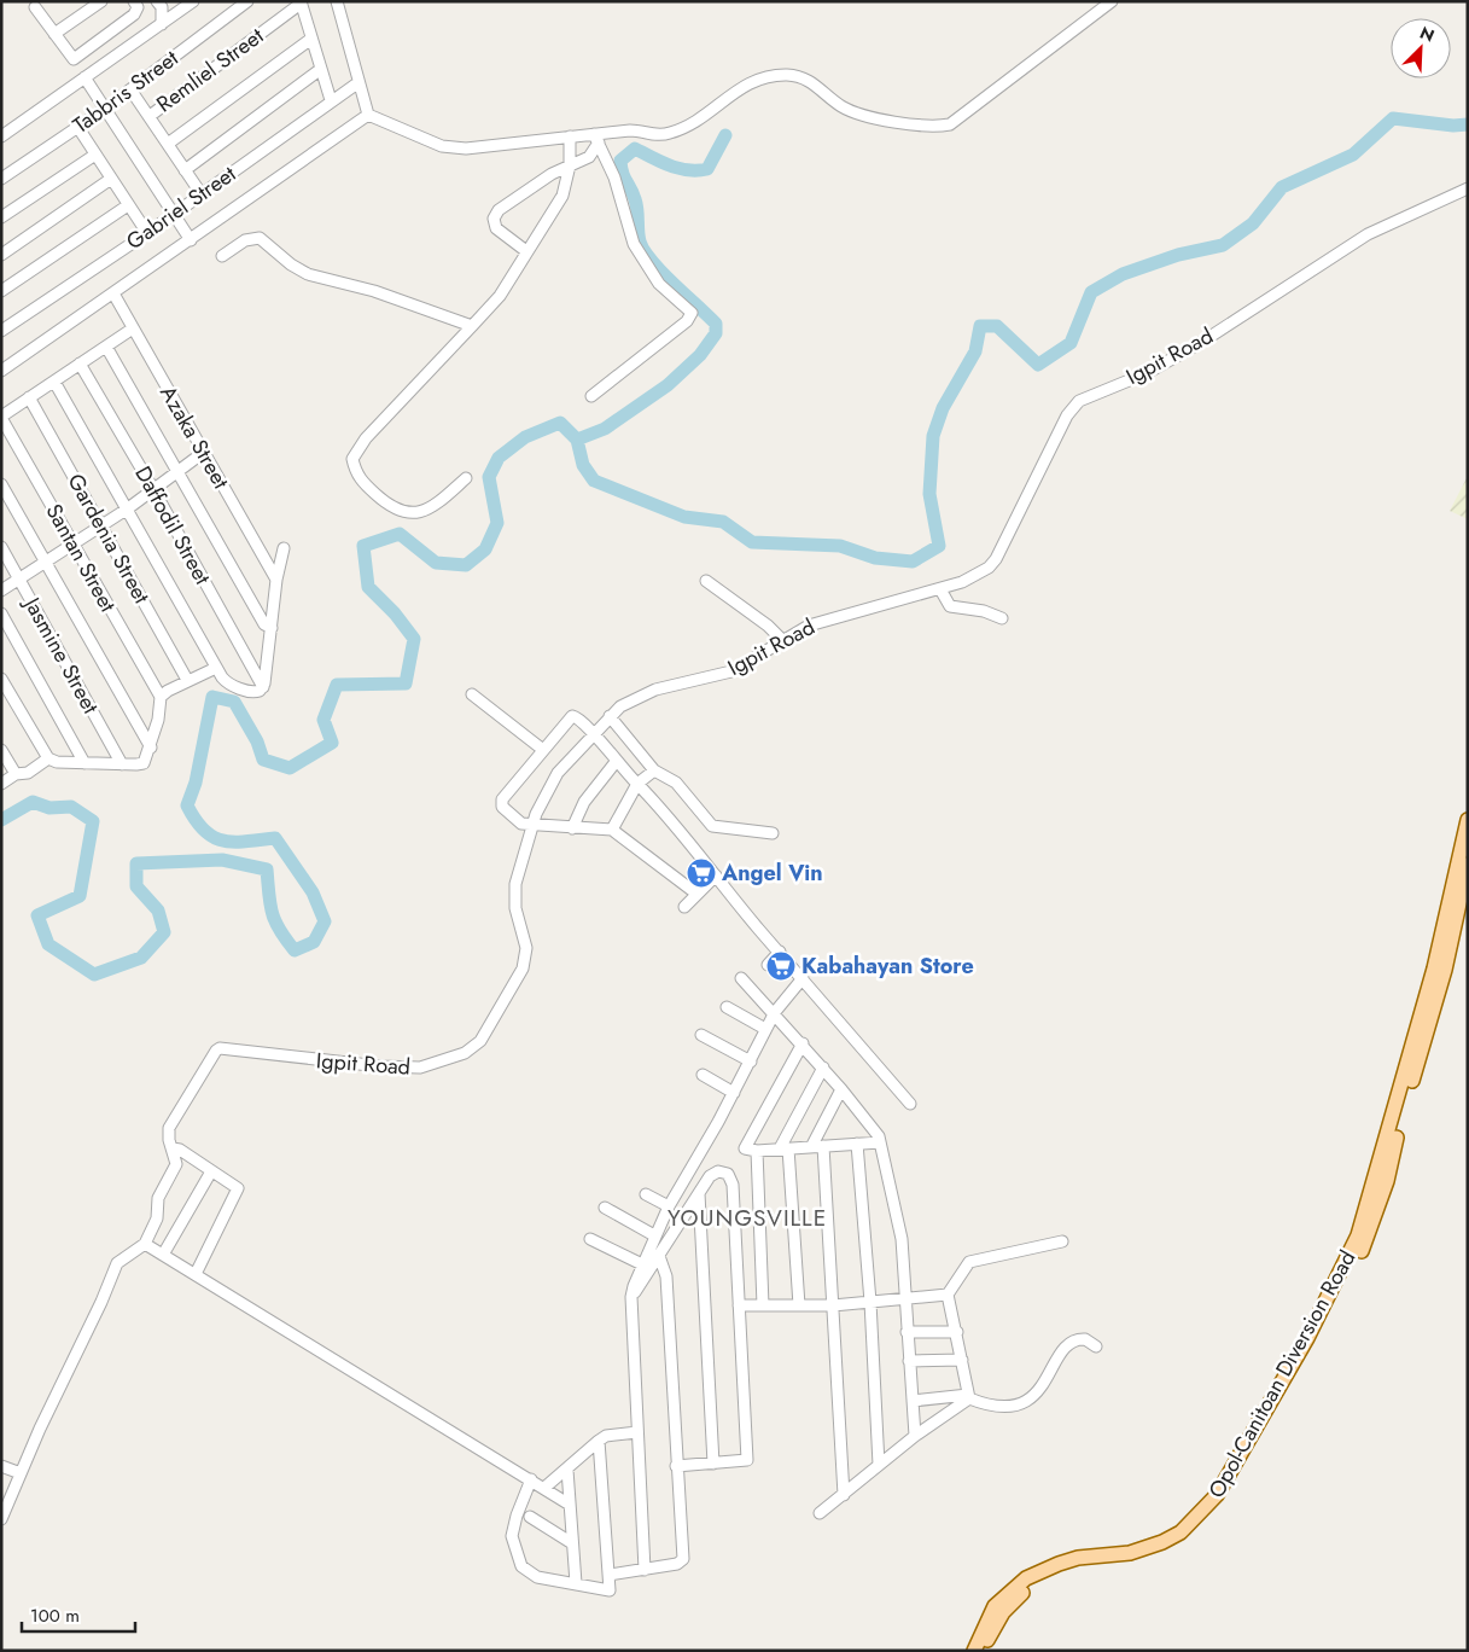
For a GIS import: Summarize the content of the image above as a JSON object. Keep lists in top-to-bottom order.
{
  "streets": {
    "main road": ["Opol-Canitoan Diversion Road"],
    "street": [
      "Remliel Street",
      "Tabbris Street",
      "Gabriel Street",
      "Igpit Road",
      "Azaka Street",
      "Daffodil Street",
      "Gardenia Street",
      "Santan Street",
      "Jasmine Street"
    ]
  },
  "districts": ["YOUNGSVILLE"],
  "places": {
    "supermarket": ["Angel Vin", "Kabahayan Store"]
  },
  "scale_bar": "100 m",
  "north": "top right"
}
